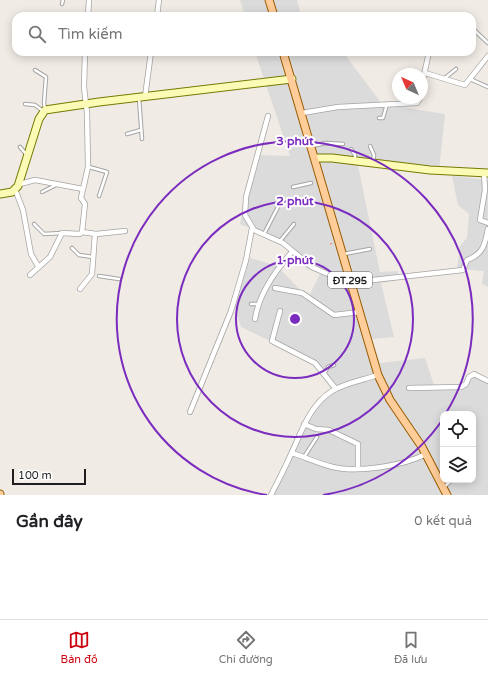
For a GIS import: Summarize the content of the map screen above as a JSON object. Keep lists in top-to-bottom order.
{
  "streets": {
    "main road": ["ĐT.295"]
  },
  "scale_bar": "100 m",
  "north": "top left",
  "page": {
    "search": "Tìm kiếm",
    "scale": "100 m",
    "heading": ["Gần đây", "0 kết quả"],
    "nav": ["Bản đồ", "Chỉ đường", "Đã lưu"]
  },
  "rings": ["3 phút", "2 phút", "1 phút"]
}
